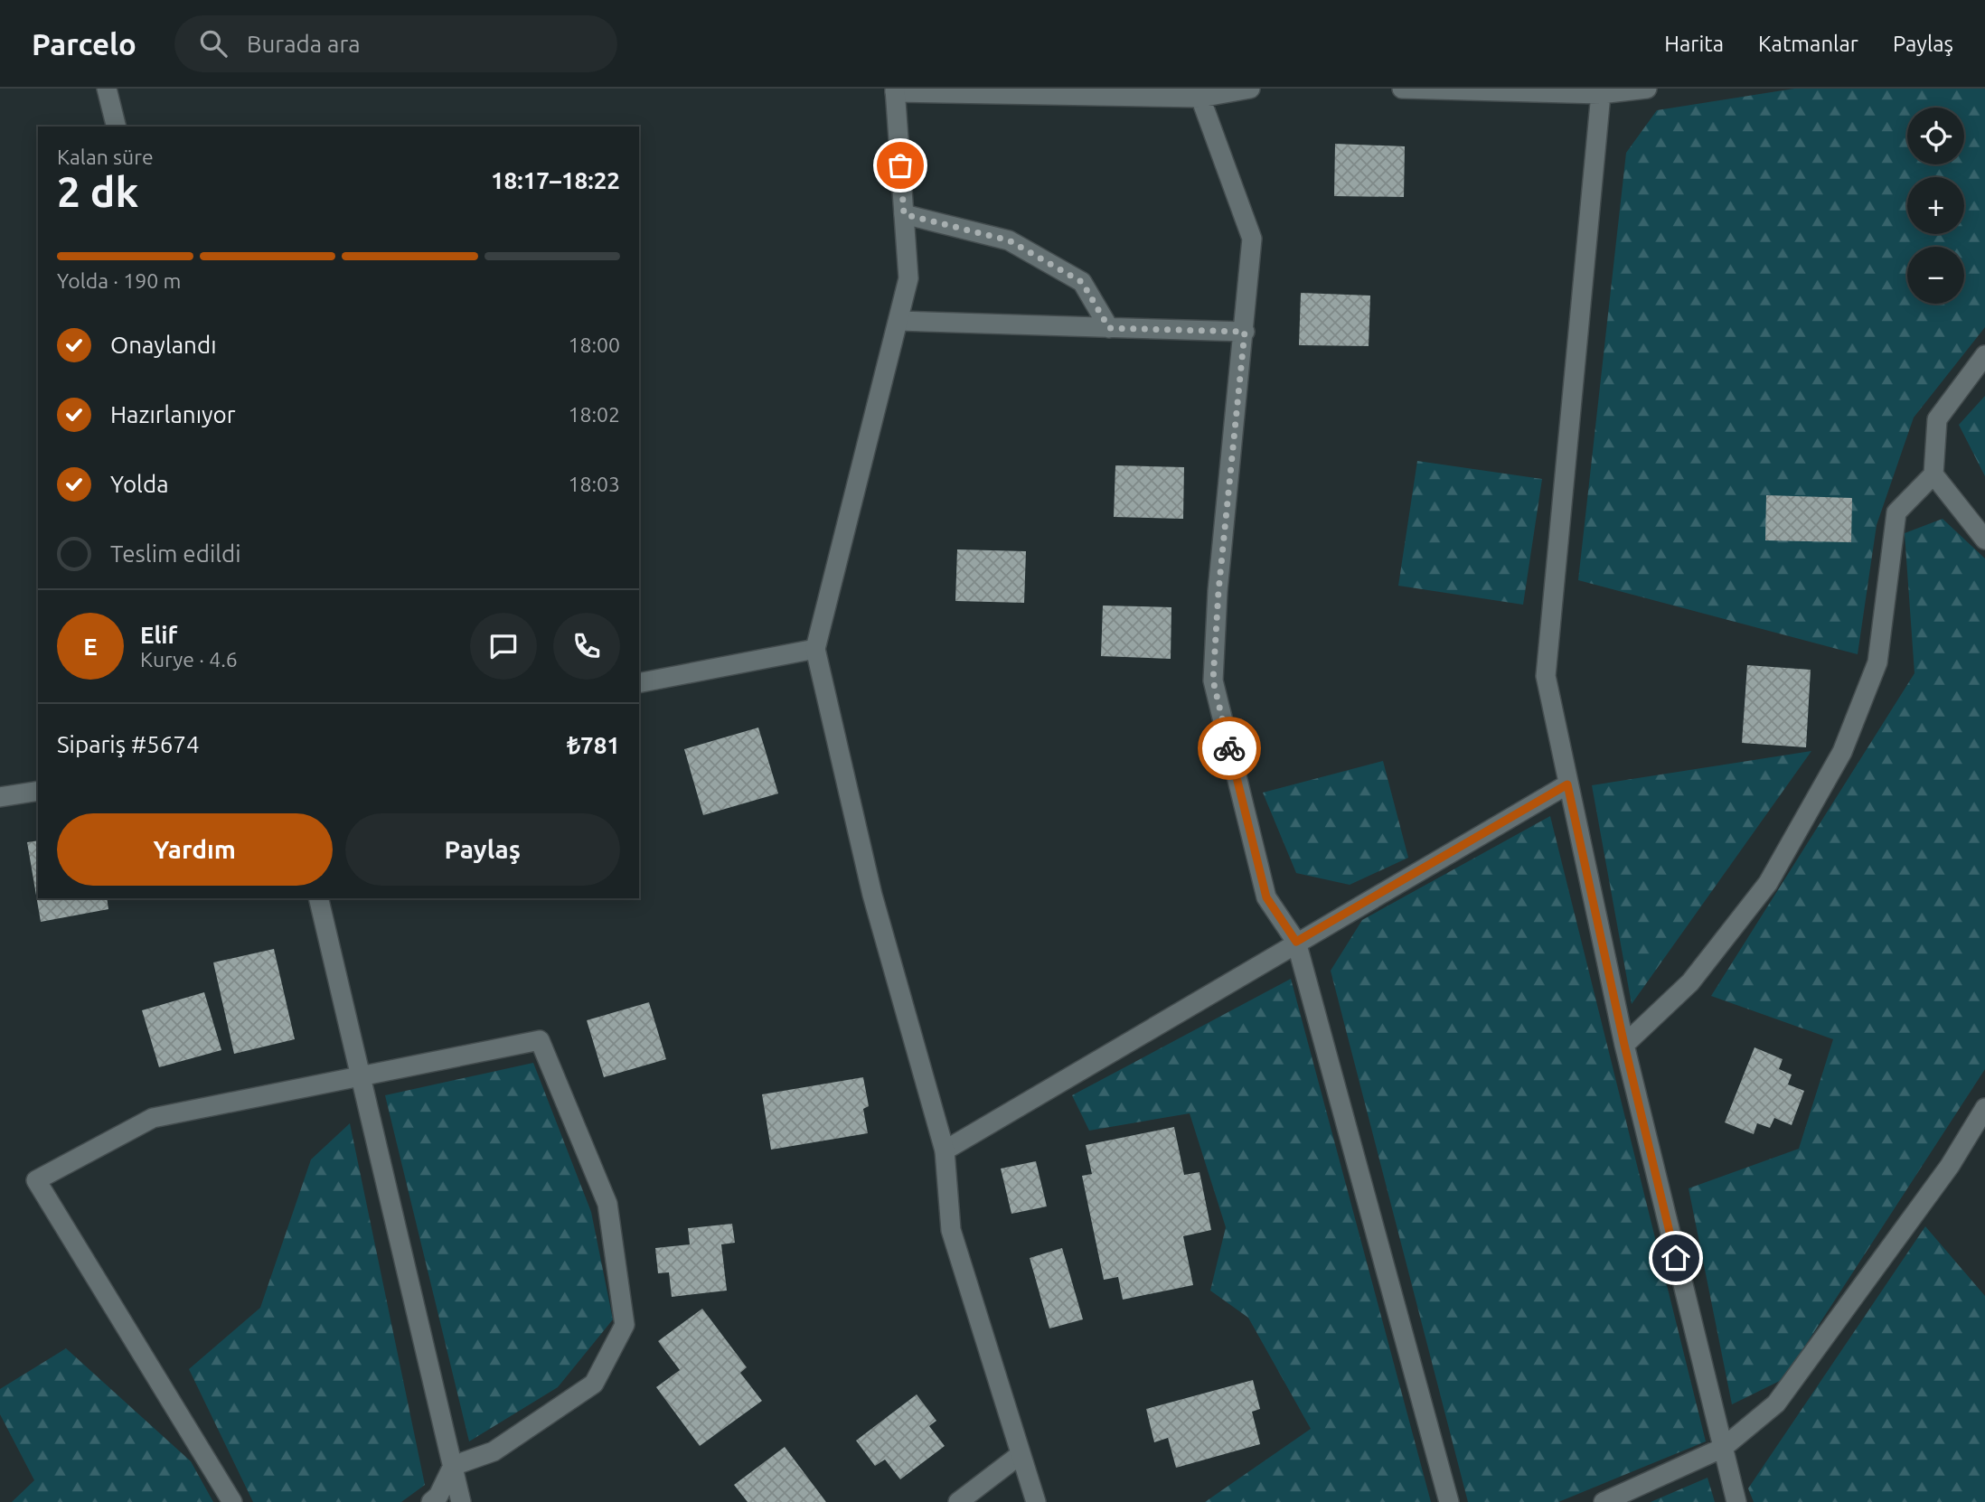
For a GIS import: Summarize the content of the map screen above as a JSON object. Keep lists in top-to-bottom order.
{
  "page": {
    "header": "Parcelo",
    "search": "Burada ara",
    "nav": ["Harita", "Katmanlar", "Paylaş"],
    "map_buttons": ["+", "−"],
    "heading": ["2 dk", "Kalan süre", "18:17–18:22"],
    "panel": [
      "Elif",
      "Kurye · 4.6",
      "Sipariş #5674",
      "₺781"
    ],
    "bar": "Yolda · 190 m",
    "list": [
      ["Onaylandı", "18:00"],
      ["Hazırlanıyor", "18:02"],
      ["Yolda", "18:03"],
      "Teslim edildi"
    ],
    "round": "E",
    "buttons": ["Yardım", "Paylaş"]
  }
}
